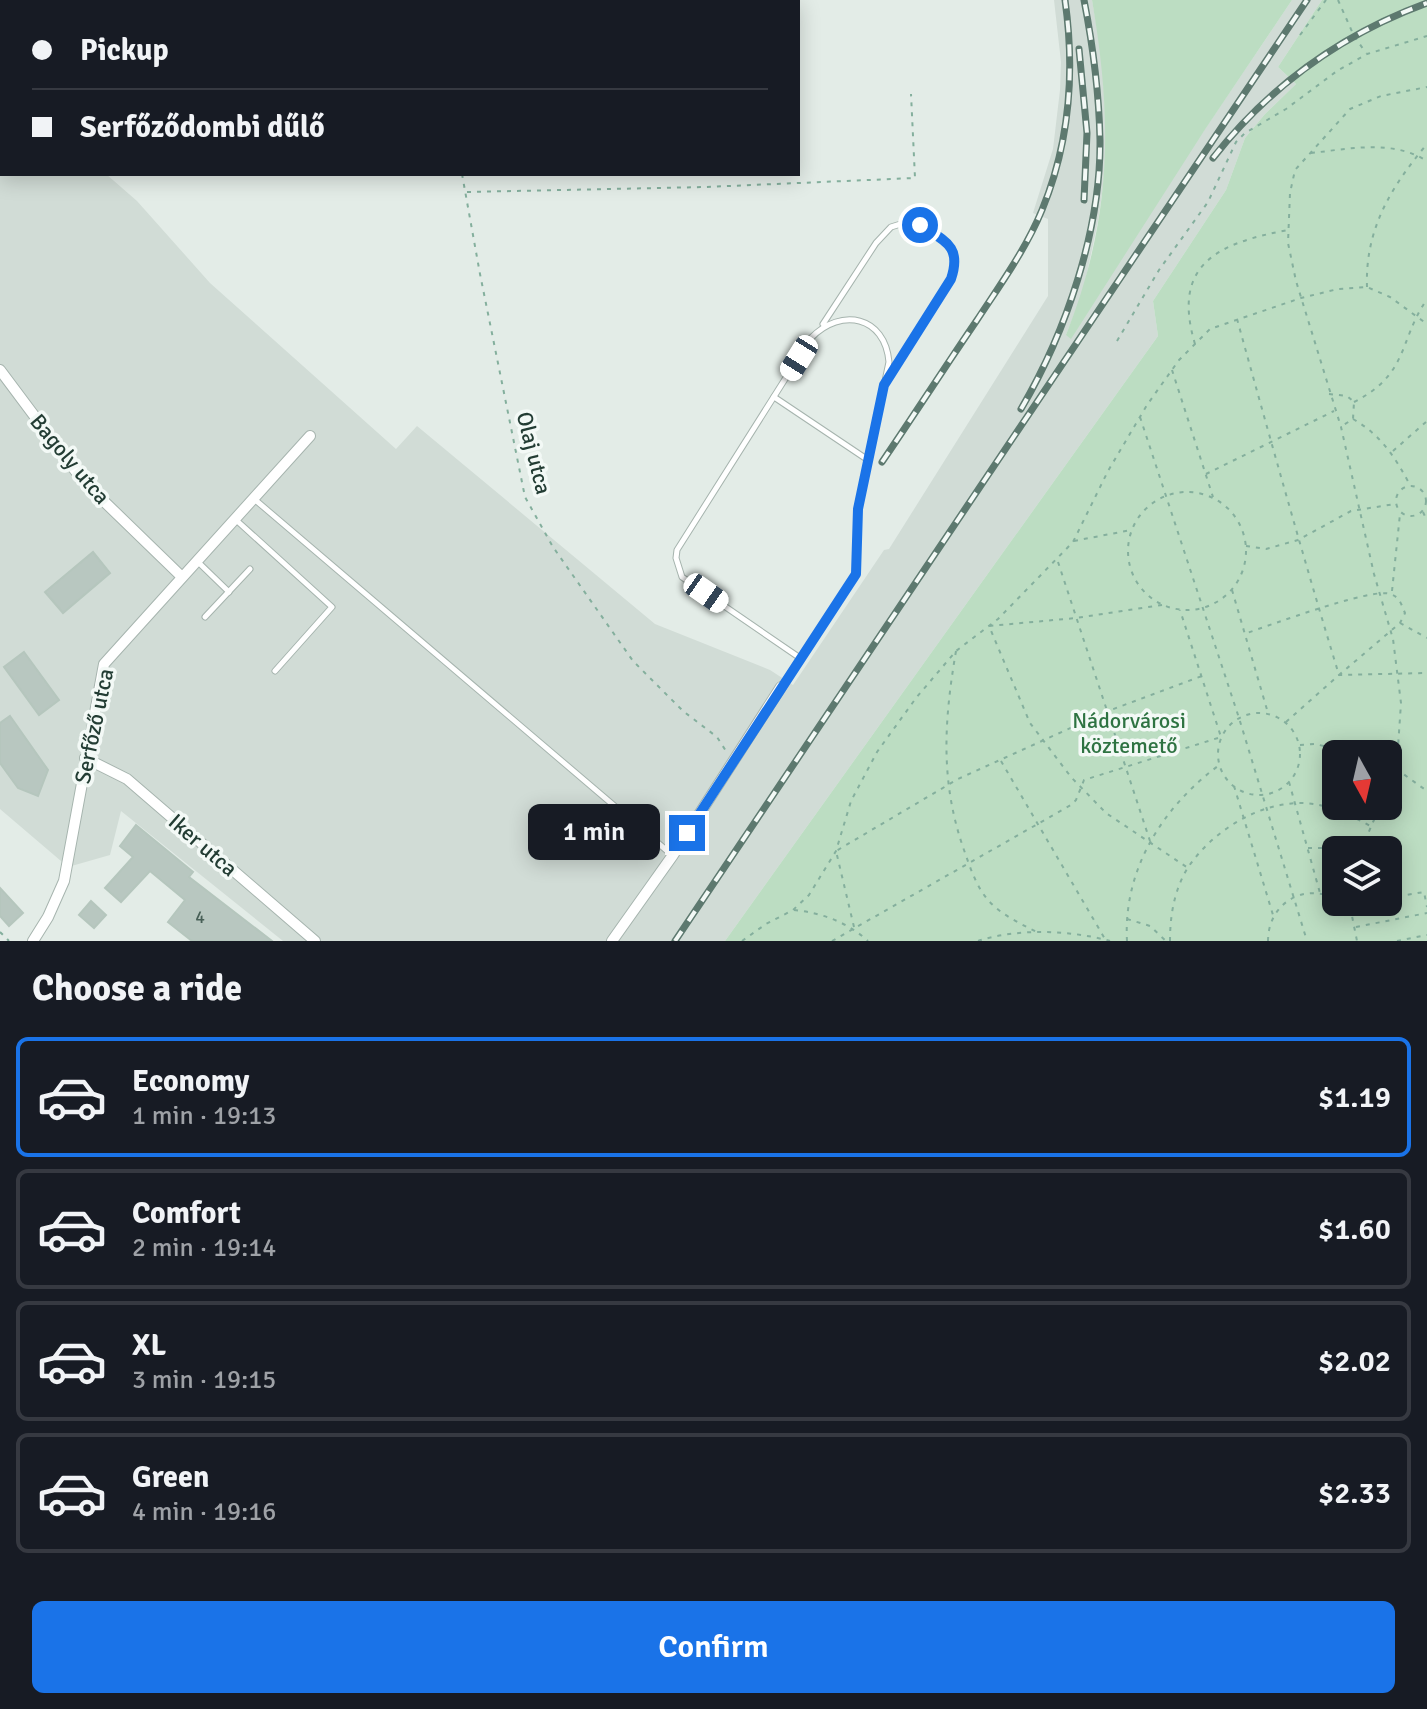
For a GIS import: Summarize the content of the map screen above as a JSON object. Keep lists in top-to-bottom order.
{
  "streets": {
    "street": ["Bagoly utca", "Serfőző utca", "Iker utca"],
    "path": ["Olaj utca"]
  },
  "crossings": [
    ["Bagoly utca", "Serfőző utca"],
    ["Serfőző utca", "Iker utca"]
  ],
  "parks": ["Nádorvárosi köztemető"],
  "house_numbers": ["4"],
  "north": "bottom",
  "page": {
    "banner": ["Pickup", "Serfőződombi dűlő"],
    "bubble": "1 min",
    "heading": "Choose a ride",
    "list": [
      {
        "name": "Economy",
        "note": "1 min · 19:13",
        "value": "$1.19"
      },
      {
        "name": "Comfort",
        "note": "2 min · 19:14",
        "value": "$1.60"
      },
      {
        "name": "XL",
        "note": "3 min · 19:15",
        "value": "$2.02"
      },
      {
        "name": "Green",
        "note": "4 min · 19:16",
        "value": "$2.33"
      }
    ],
    "buttons": "Confirm"
  }
}
